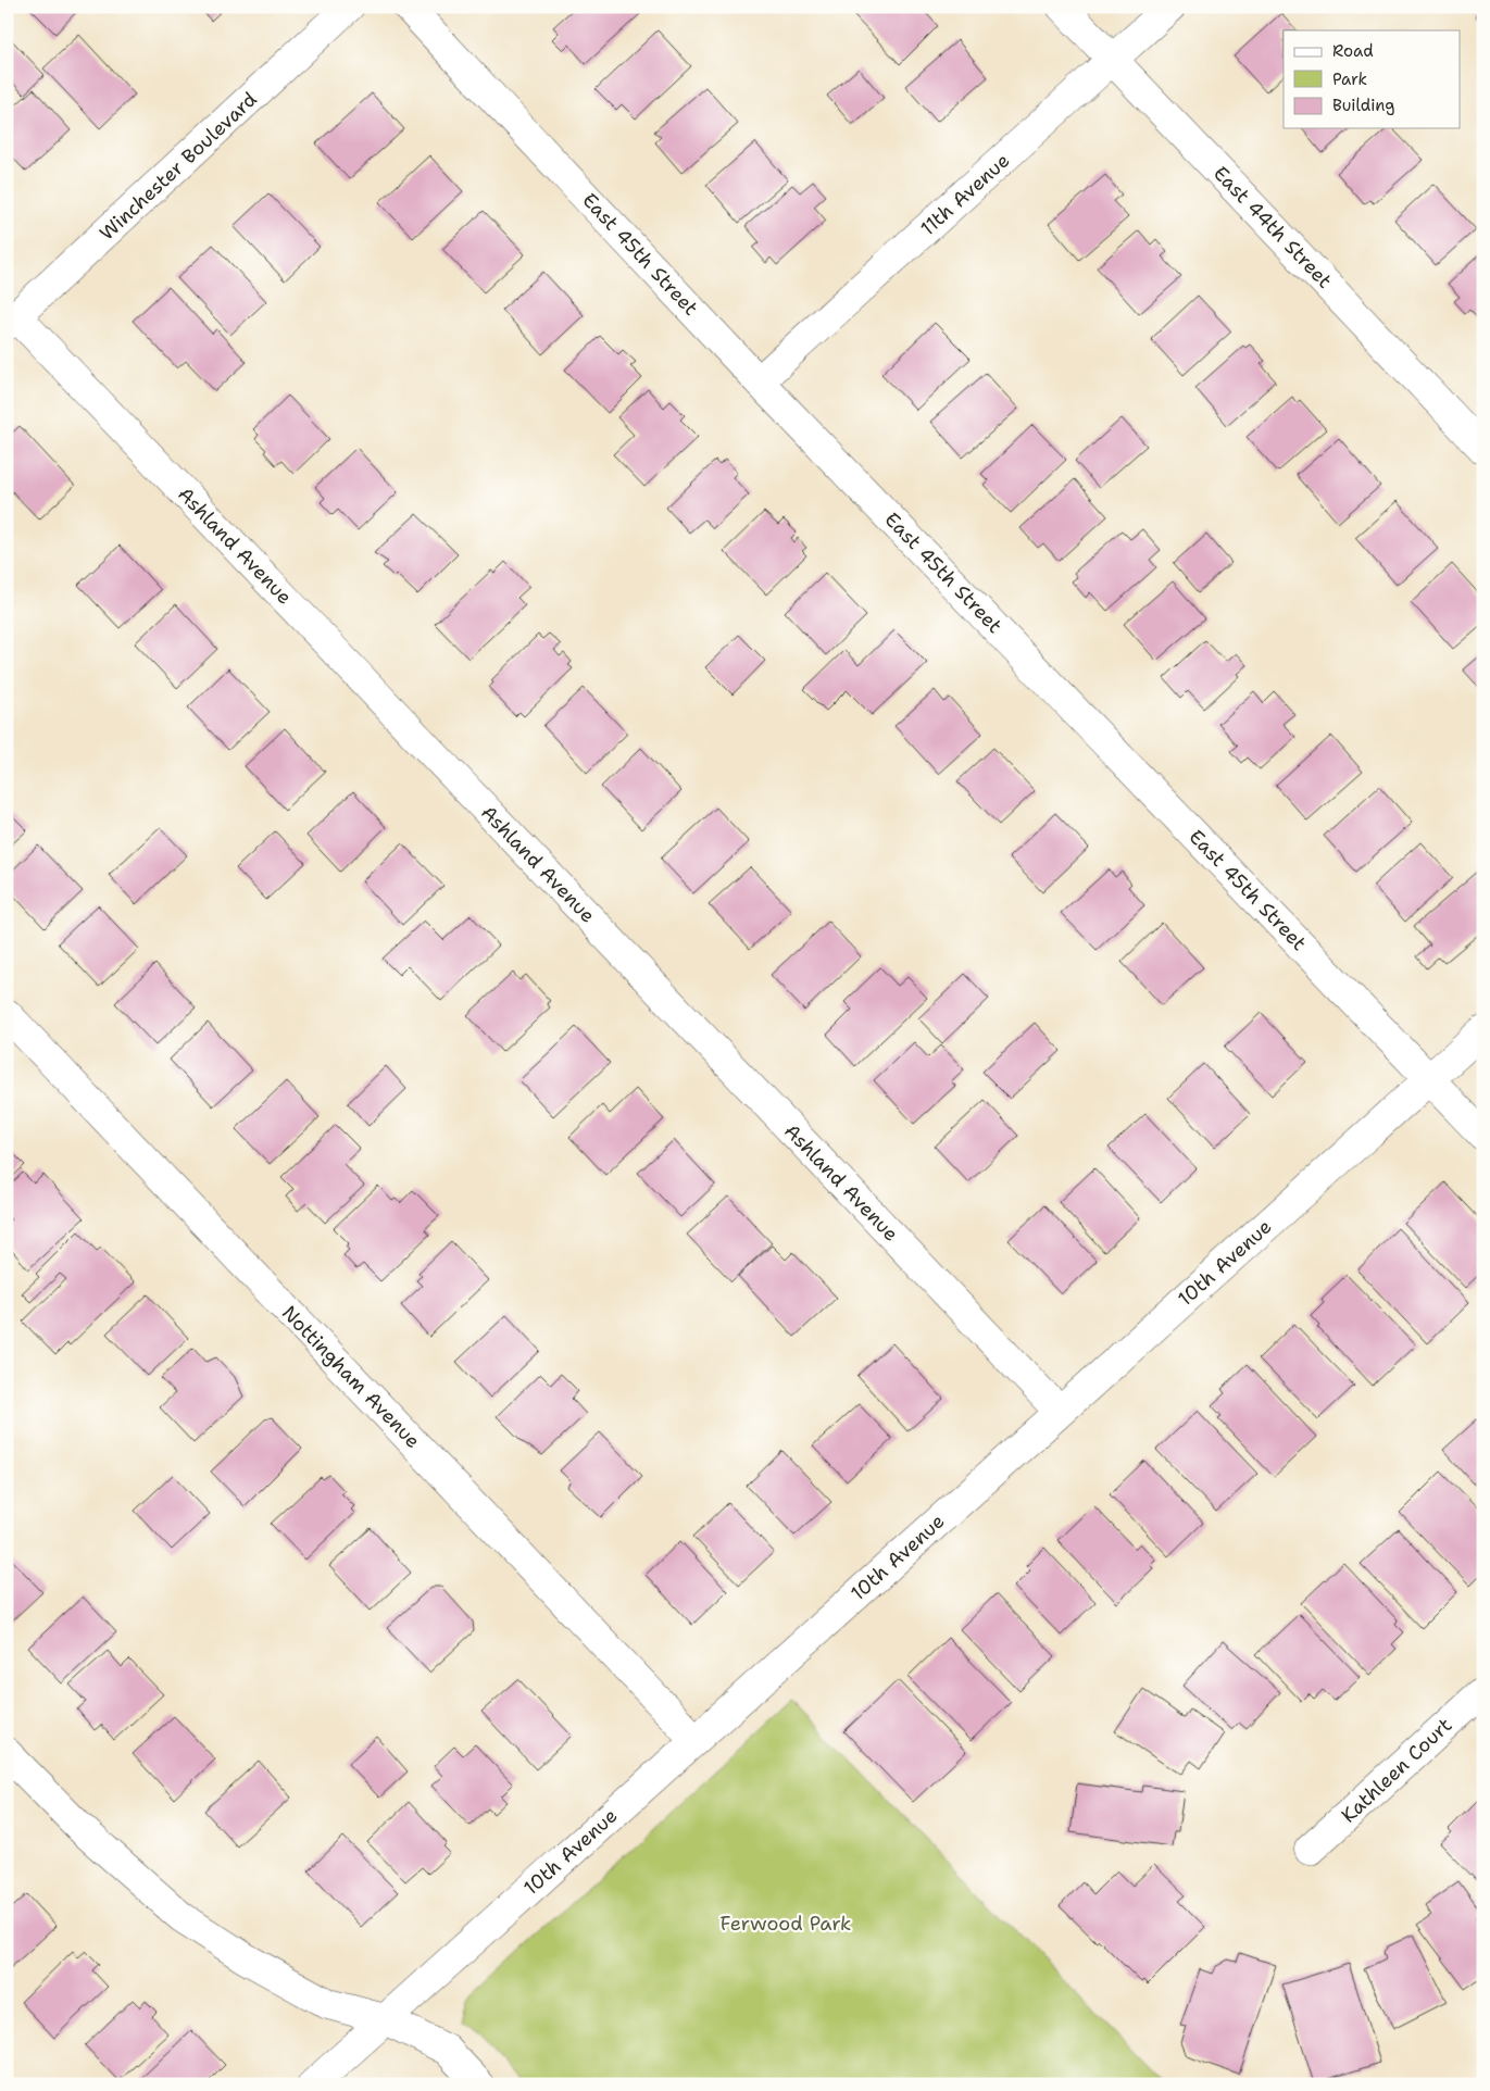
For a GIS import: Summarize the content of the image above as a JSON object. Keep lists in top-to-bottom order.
{
  "streets": {
    "street": [
      "Winchester Boulevard",
      "11th Avenue",
      "East 44th Street",
      "East 45th Street",
      "Ashland Avenue",
      "10th Avenue",
      "Nottingham Avenue",
      "Kathleen Court"
    ]
  },
  "crossings": [
    ["Winchester Boulevard", "Ashland Avenue"],
    ["11th Avenue", "East 44th Street"],
    ["11th Avenue", "East 45th Street"],
    ["East 45th Street", "10th Avenue"],
    ["Ashland Avenue", "10th Avenue"],
    ["10th Avenue", "Nottingham Avenue"]
  ],
  "parks": ["Ferwood Park"],
  "legend": ["Road", "Park", "Building"]
}
